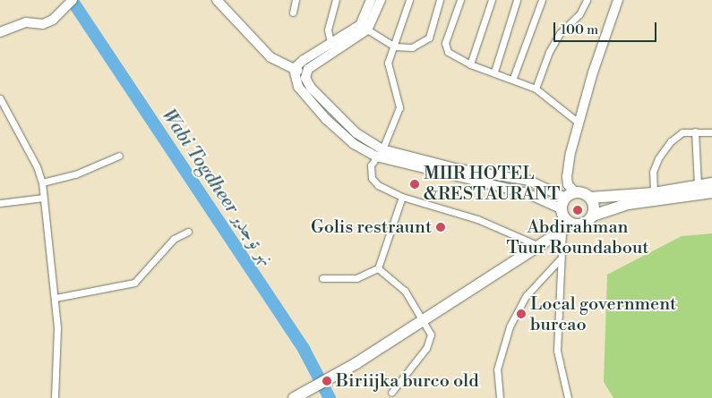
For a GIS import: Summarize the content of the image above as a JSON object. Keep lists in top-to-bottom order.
{
  "water": ["Wabi Togdheer نهر توجدير"],
  "places": [
    "MIIR HOTEL &RESTAURANT",
    "Abdirahman Tuur Roundabout",
    "Golis restraunt",
    "Local government burcao",
    "Biriijka burco old"
  ],
  "scale_bar": "100 m"
}
